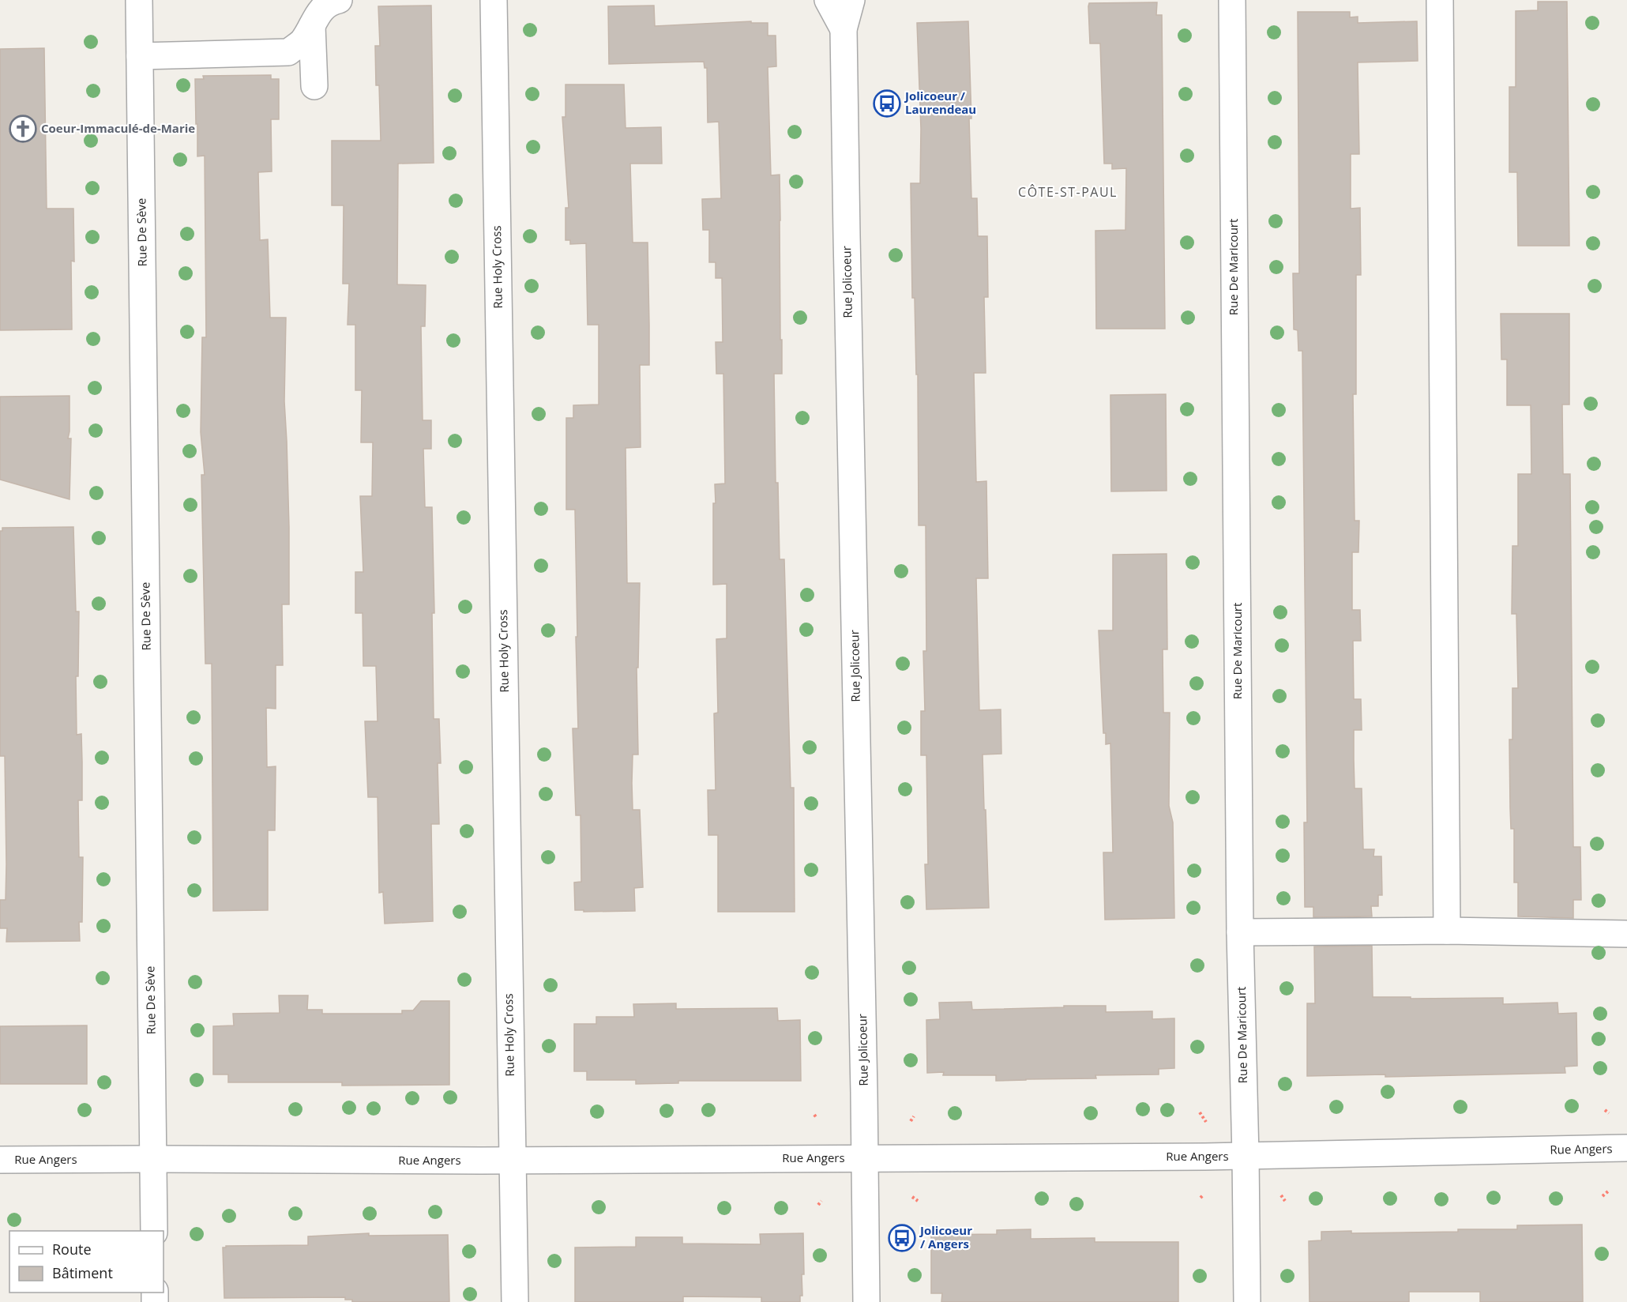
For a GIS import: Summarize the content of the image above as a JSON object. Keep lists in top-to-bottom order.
{
  "streets": {
    "street": [
      "Rue De Sève",
      "Rue Holy Cross",
      "Rue De Maricourt",
      "Rue Jolicoeur",
      "Rue Angers"
    ]
  },
  "crossings": [
    ["Rue De Sève", "Rue Angers"],
    ["Rue Holy Cross", "Rue Angers"],
    ["Rue De Maricourt", "Rue Angers"],
    ["Rue Jolicoeur", "Rue Angers"]
  ],
  "districts": ["CÔTE-ST-PAUL"],
  "places": {
    "bus stop": ["Jolicoeur / Laurendeau", "Jolicoeur / Angers"],
    "church": ["Coeur-Immaculé-de-Marie"]
  },
  "legend": ["Route", "Bâtiment"]
}
